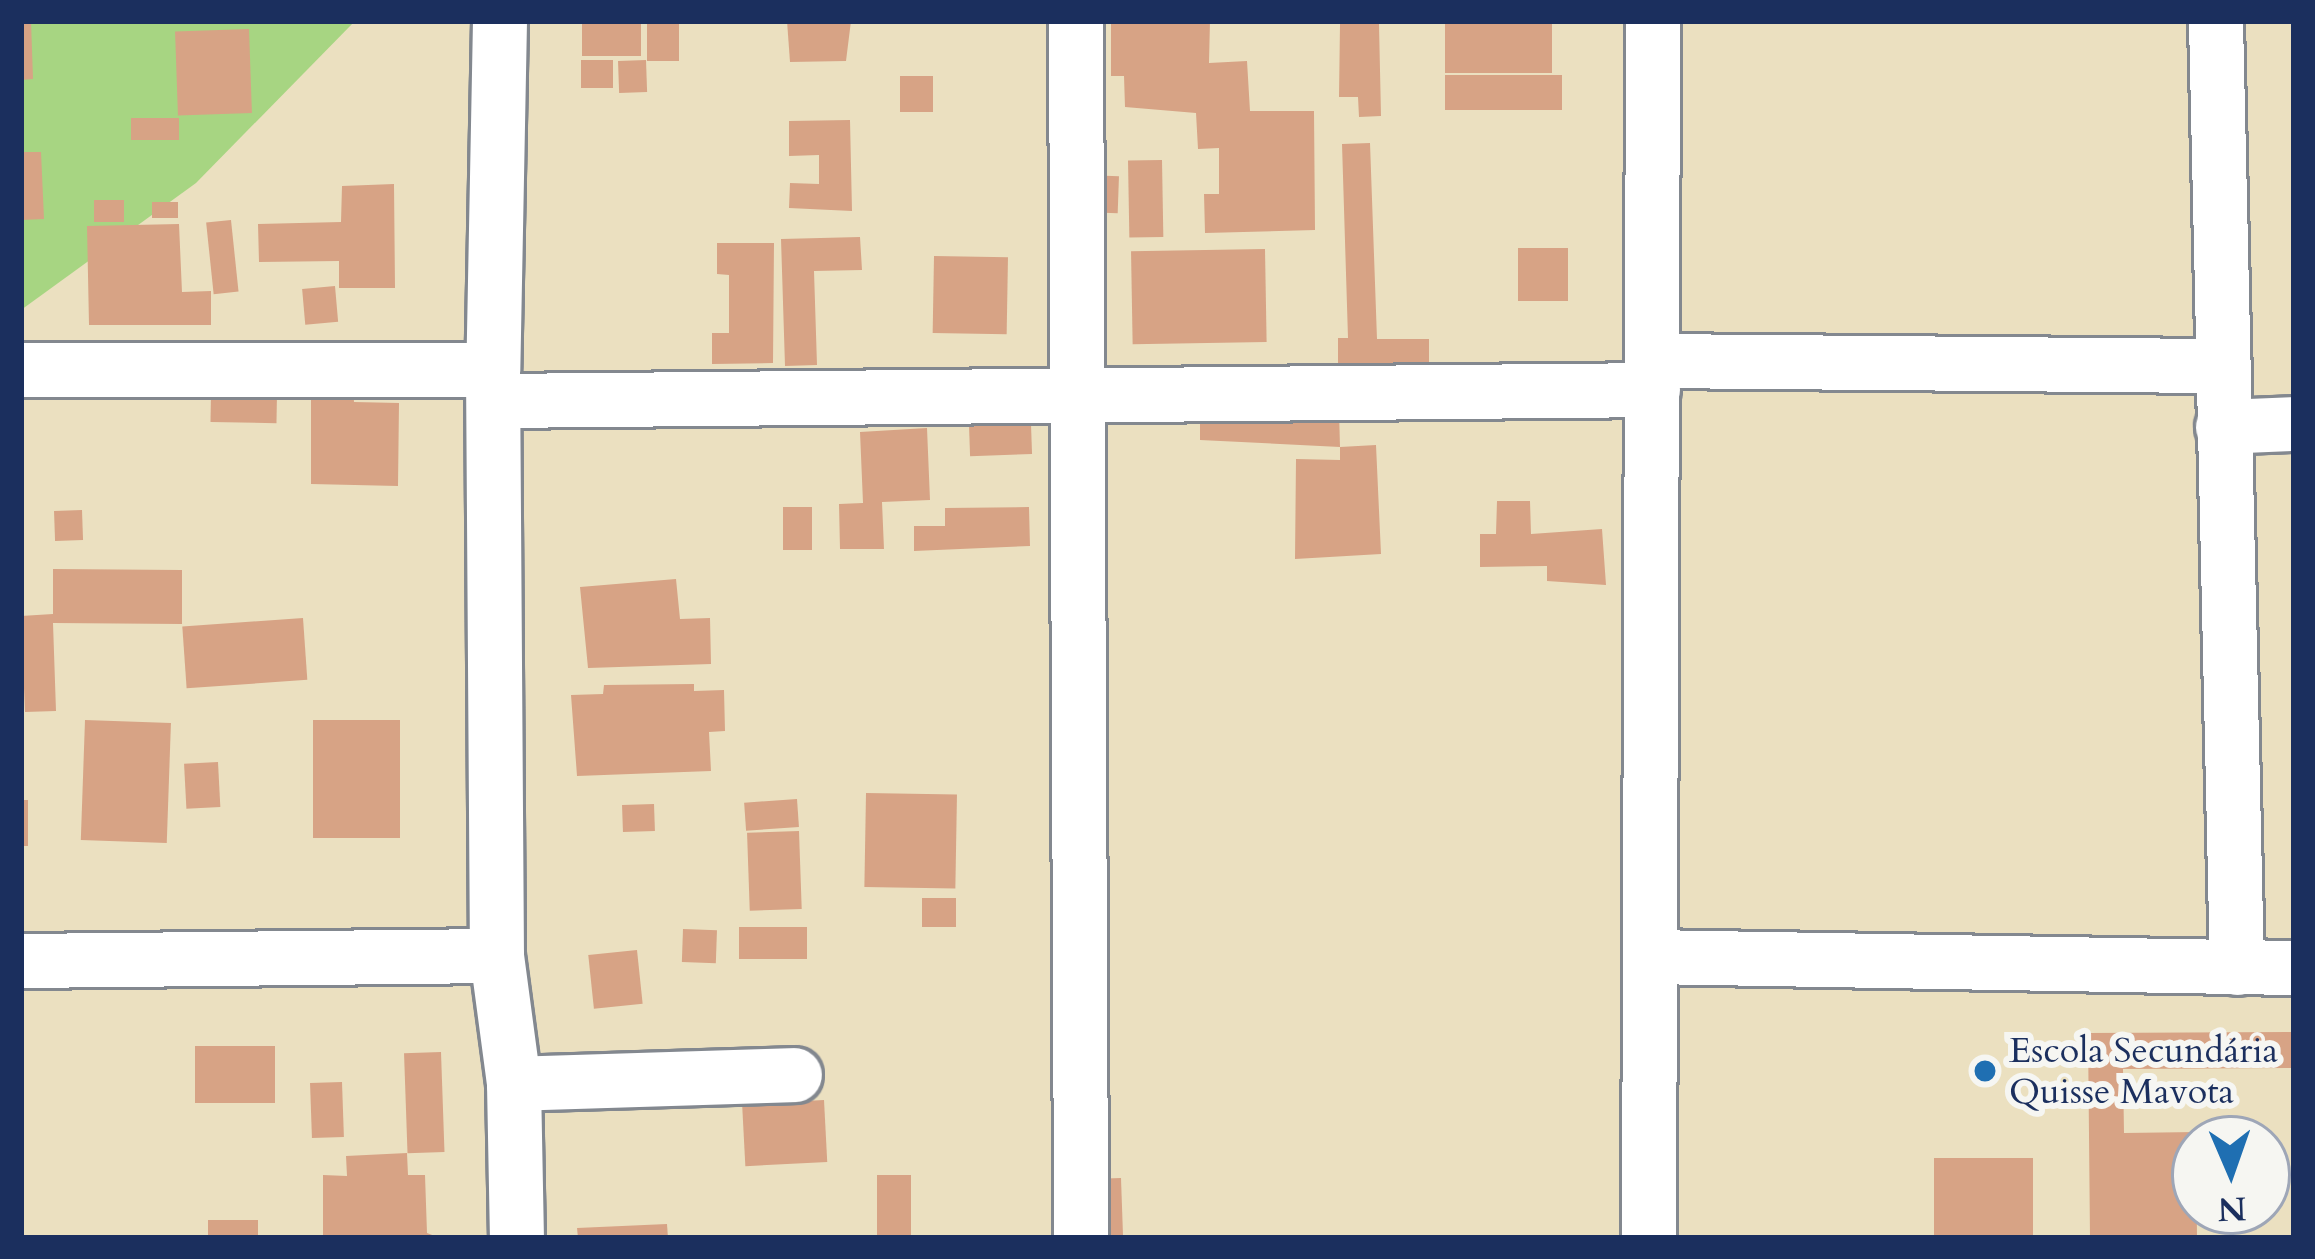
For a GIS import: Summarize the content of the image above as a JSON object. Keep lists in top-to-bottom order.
{
  "places": ["Escola Secundária Quisse Mavota"],
  "north": "bottom"
}
